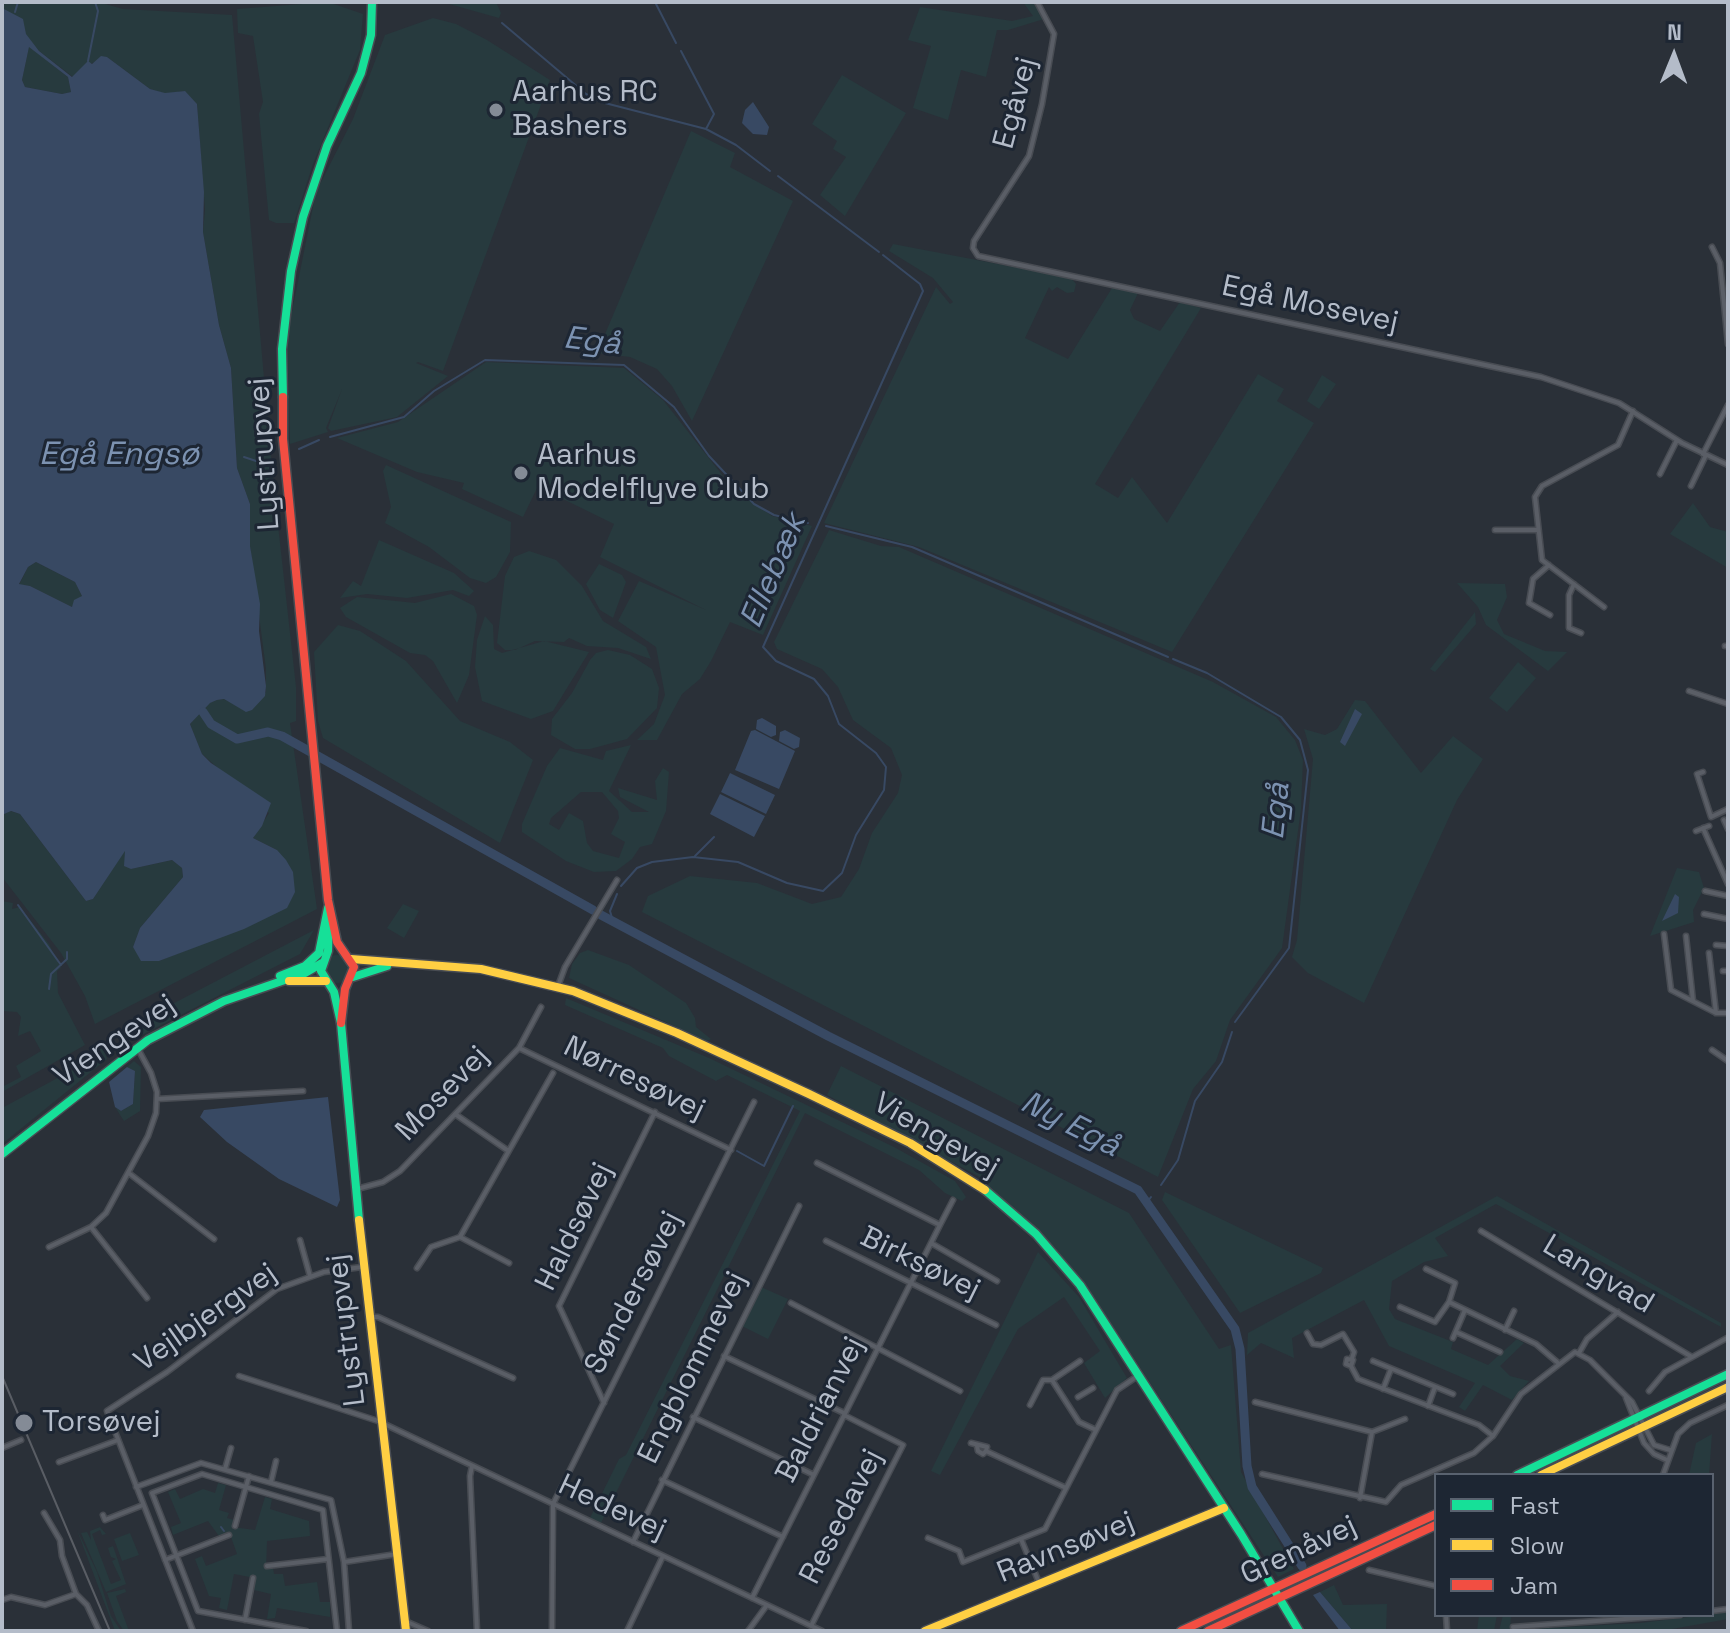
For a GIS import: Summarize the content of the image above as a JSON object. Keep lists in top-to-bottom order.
{
  "streets": {
    "street": [
      "Egåvej",
      "Egå Mosevej",
      "Lystrupvej",
      "Viengevej",
      "Nørresøvej",
      "Mosevej",
      "Haldsøvej",
      "Birksøvej",
      "Langvad",
      "Søndersøvej",
      "Vejlbjergvej",
      "Engblommevej",
      "Baldrianvej",
      "Hedevej",
      "Resedavej",
      "Ravnsøvej",
      "Grenåvej"
    ]
  },
  "crossings": [
    ["Egåvej", "Egå Mosevej"],
    ["Lystrupvej", "Viengevej"],
    ["Lystrupvej", "Mosevej"],
    ["Lystrupvej", "Vejlbjergvej"],
    ["Lystrupvej", "Hedevej"],
    ["Viengevej", "Ravnsøvej"],
    ["Viengevej", "Grenåvej"],
    ["Nørresøvej", "Mosevej"],
    ["Nørresøvej", "Haldsøvej"],
    ["Nørresøvej", "Søndersøvej"],
    ["Haldsøvej", "Søndersøvej"],
    ["Birksøvej", "Baldrianvej"],
    ["Søndersøvej", "Hedevej"],
    ["Engblommevej", "Hedevej"],
    ["Baldrianvej", "Hedevej"],
    ["Baldrianvej", "Resedavej"],
    ["Hedevej", "Resedavej"]
  ],
  "water": [
    "Egå",
    "Egå Engsø",
    "Ellebæk",
    "Ny Egå"
  ],
  "places": ["Aarhus RC Bashers", "Aarhus Modelflyve Club", "Torsøvej"],
  "legend": ["Fast", "Slow", "Jam"],
  "north": "top"
}
